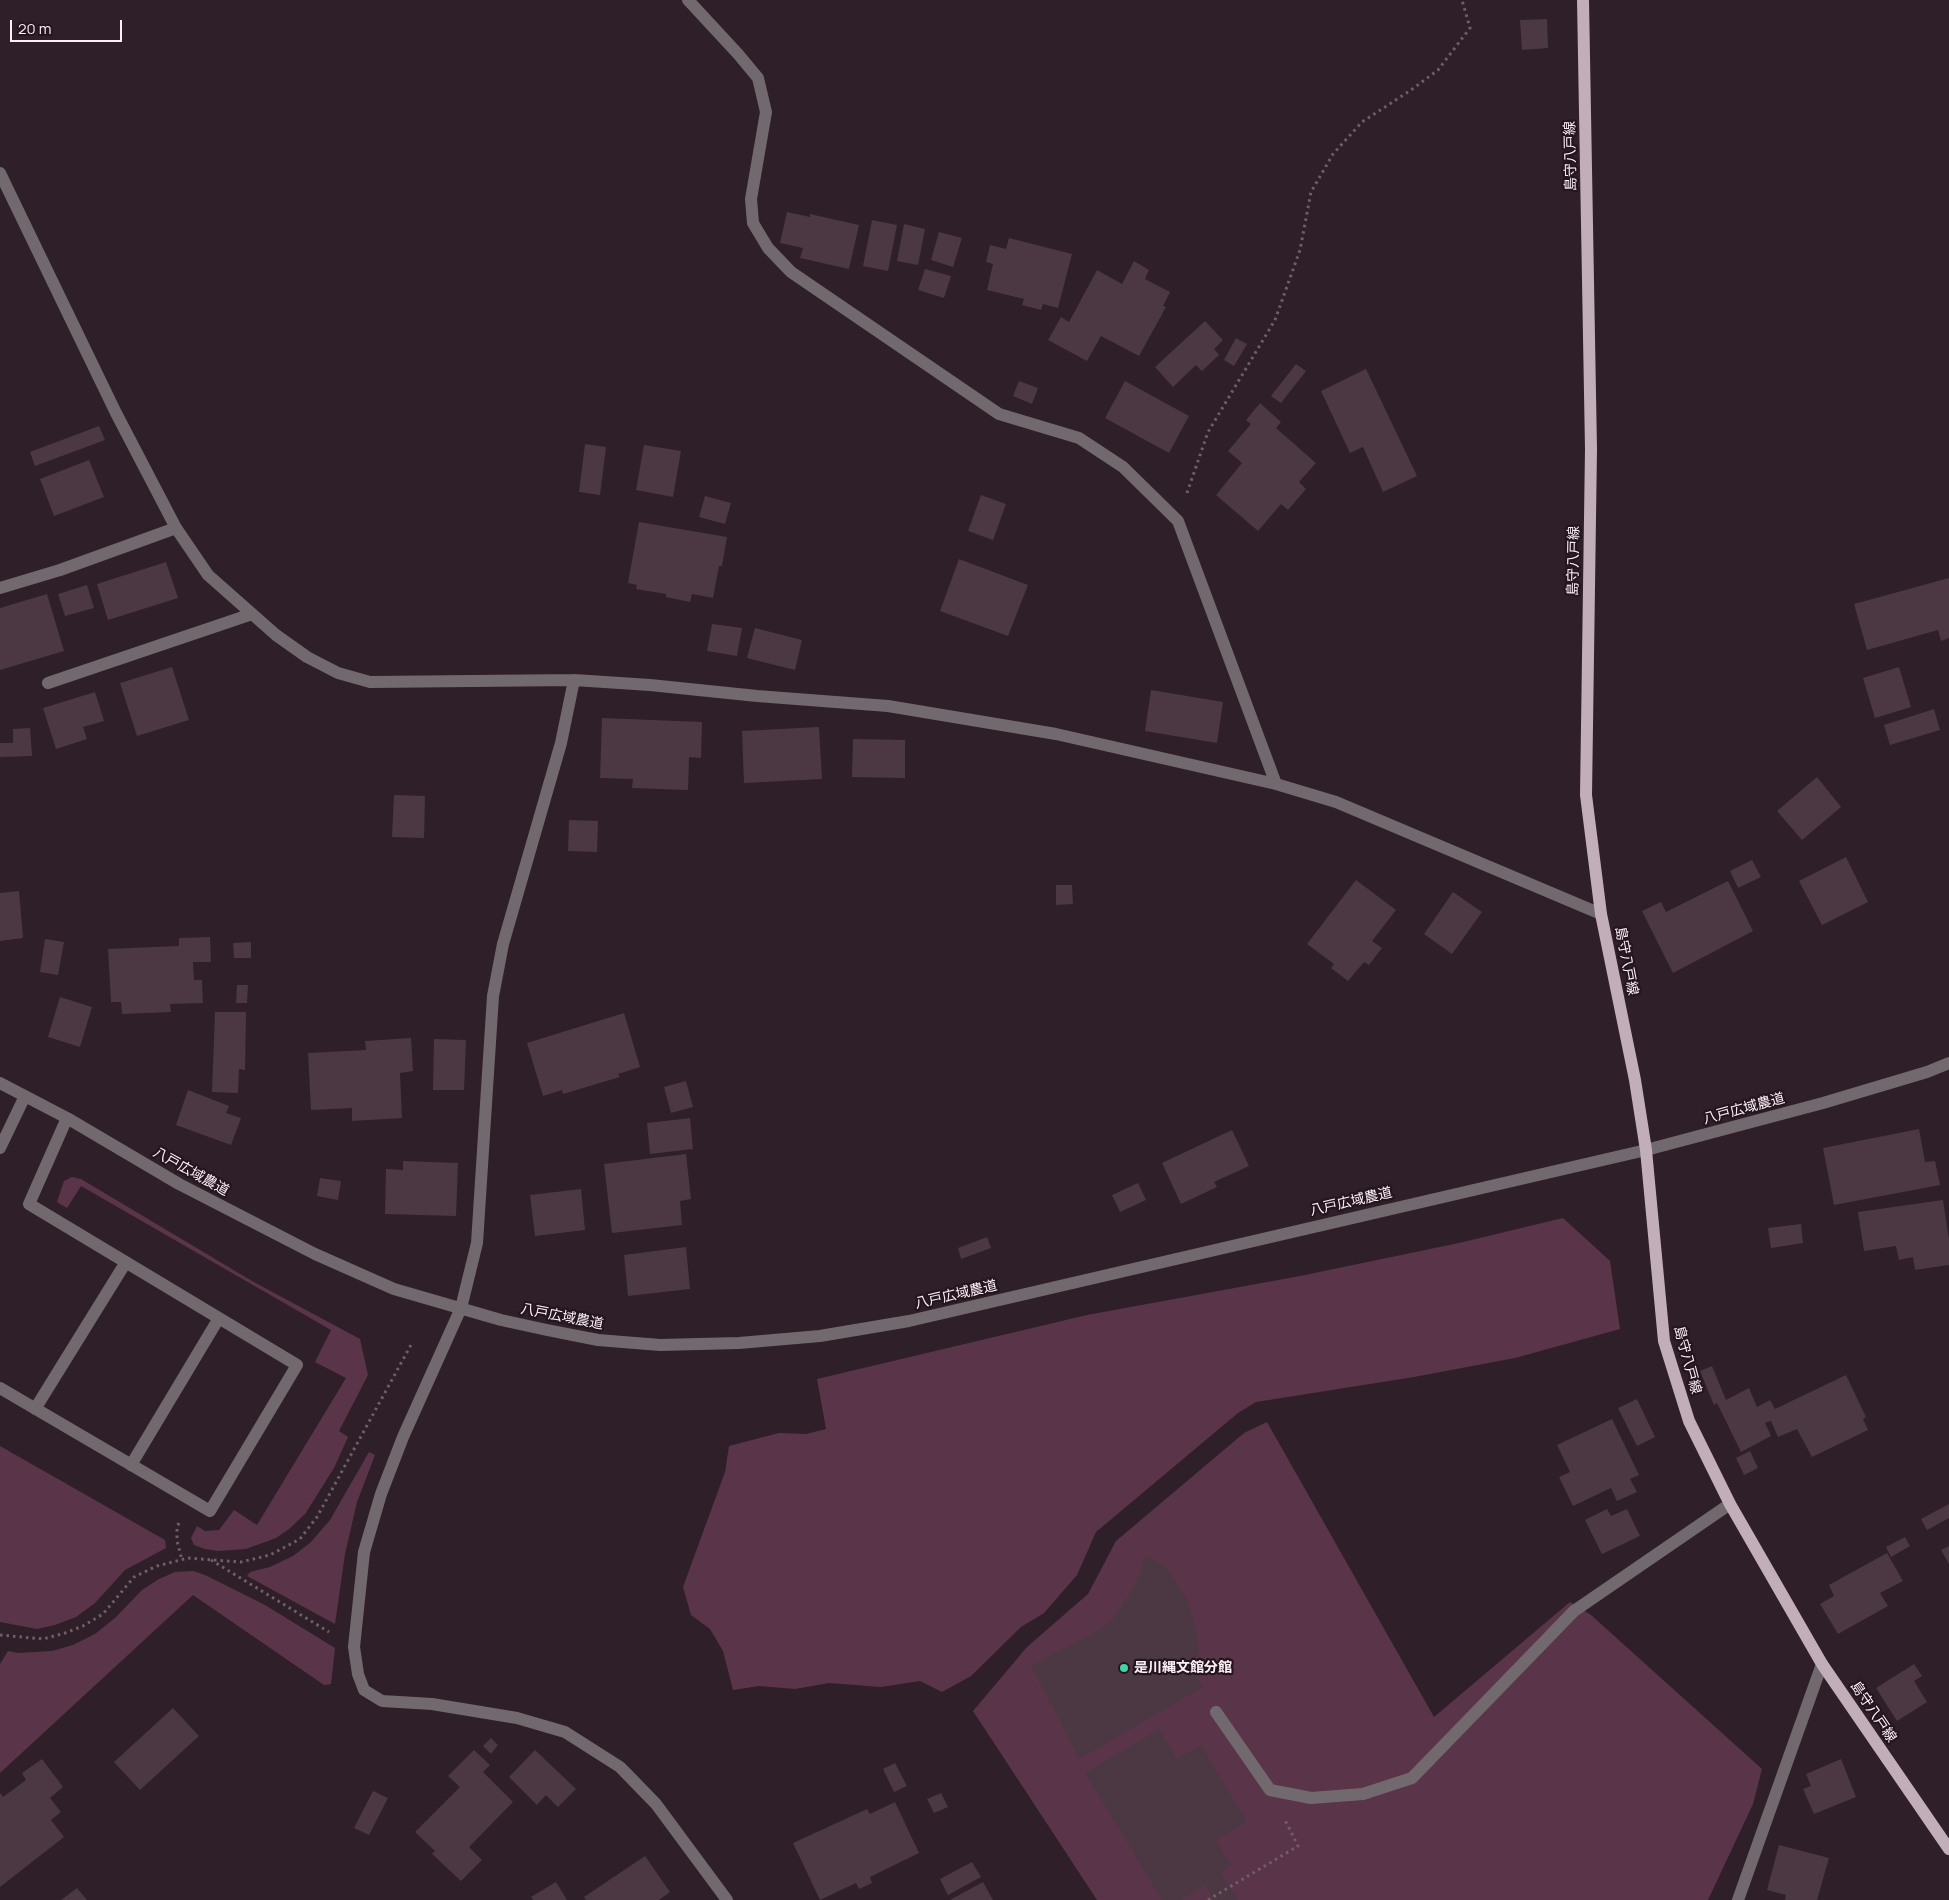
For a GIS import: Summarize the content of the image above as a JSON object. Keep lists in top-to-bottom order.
{
  "streets": {
    "main road": ["島守八戸線"],
    "street": ["八戸広域農道"]
  },
  "crossings": [
    ["島守八戸線", "八戸広域農道"]
  ],
  "places": ["是川縄文館分館"],
  "scale_bar": "20 m"
}
